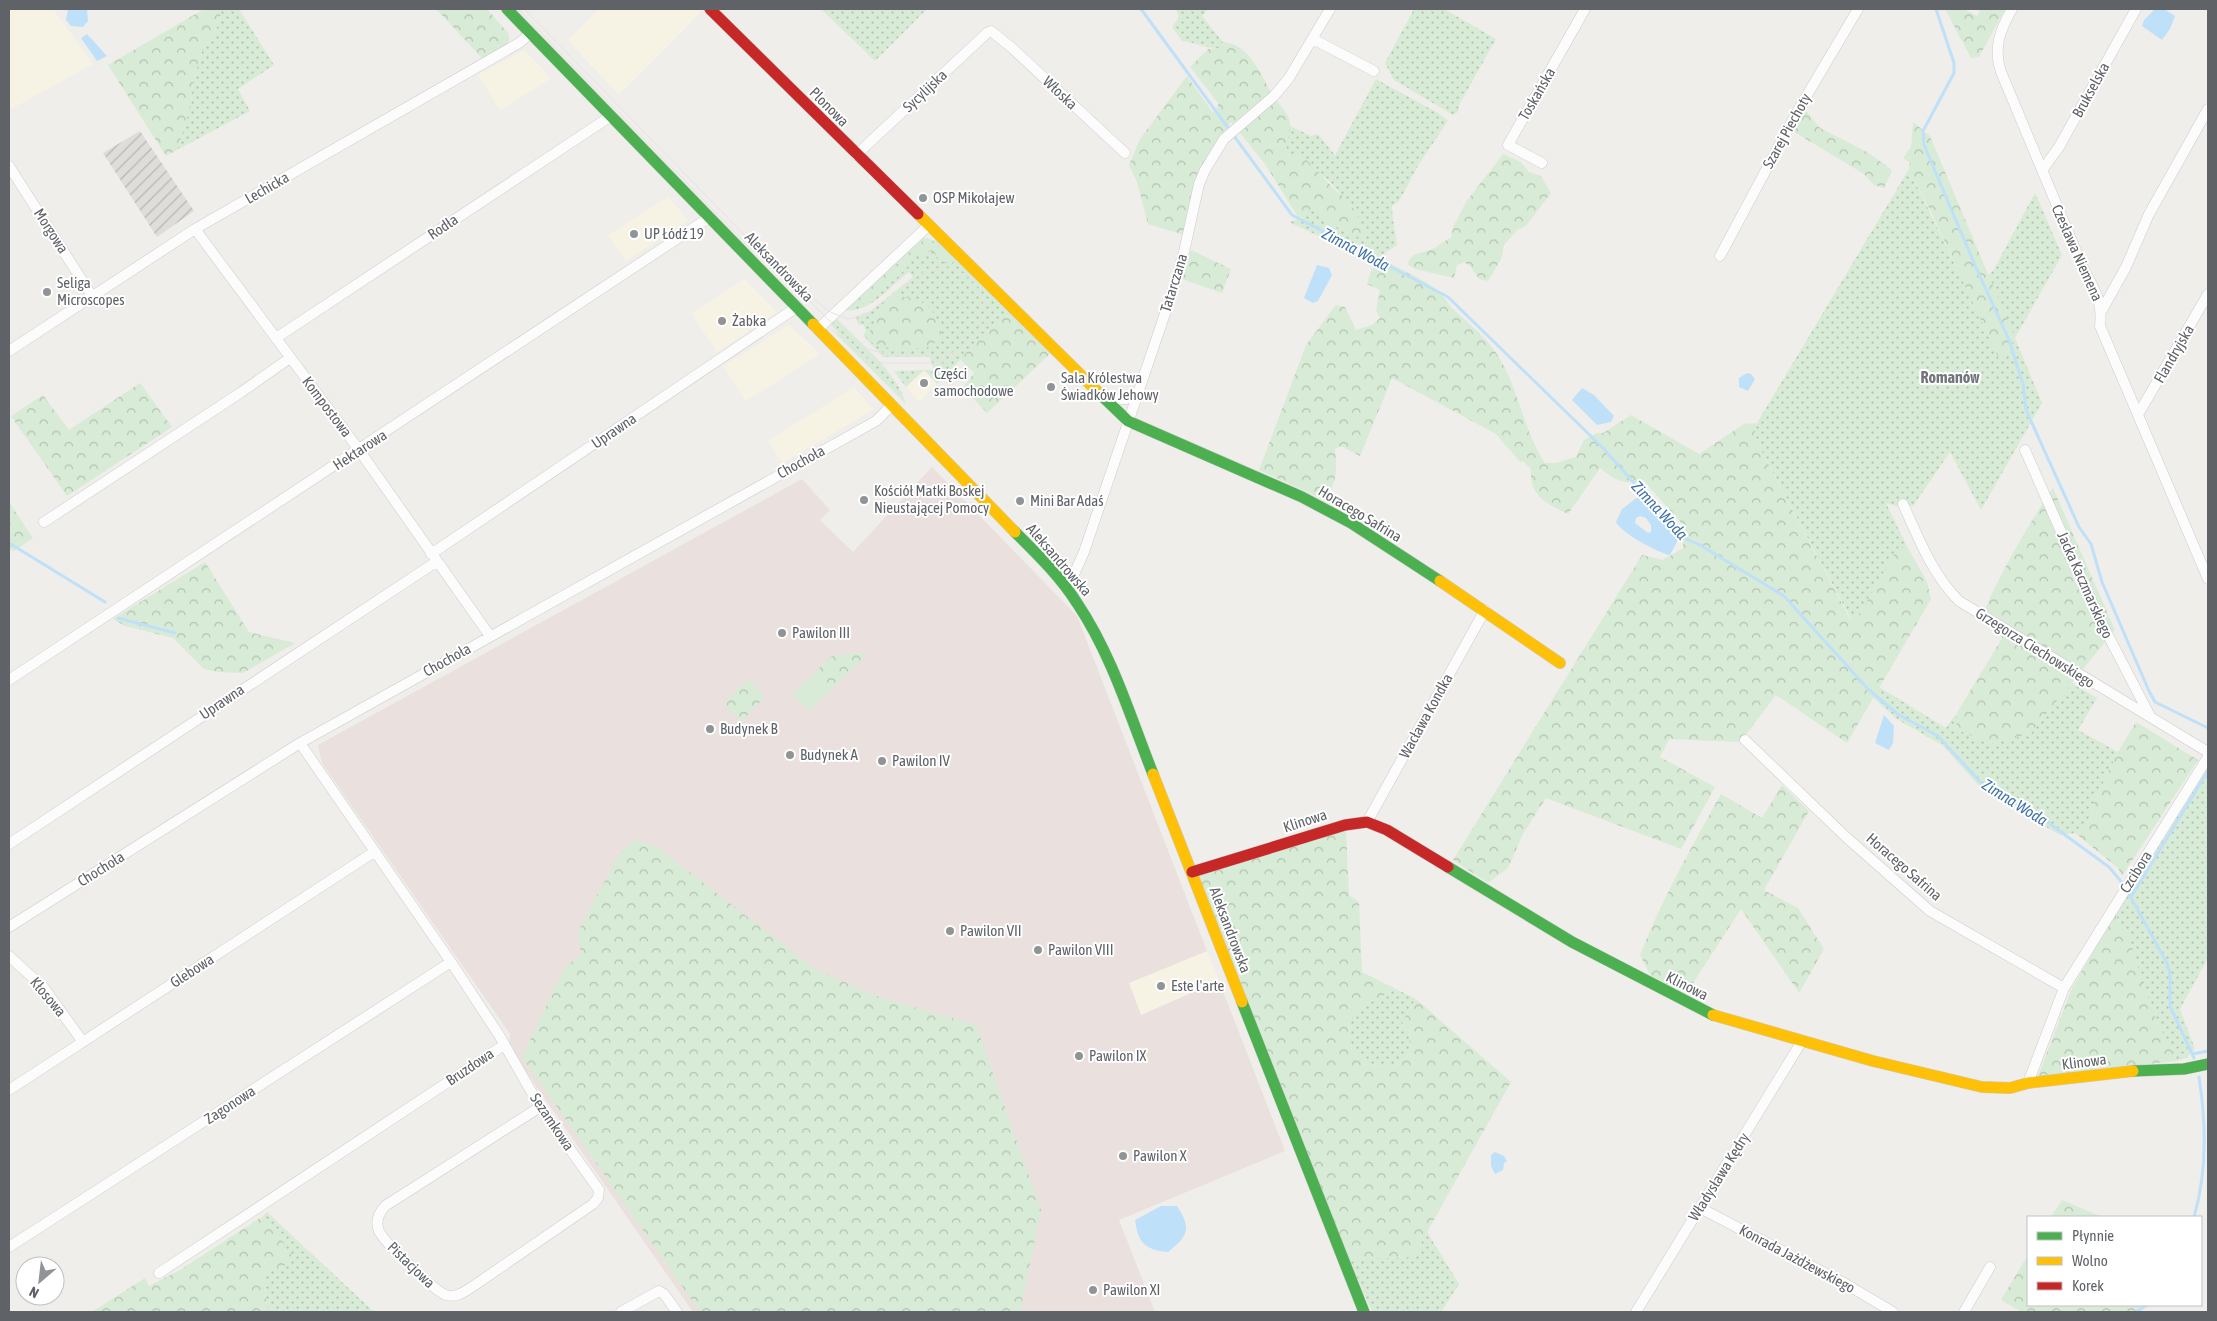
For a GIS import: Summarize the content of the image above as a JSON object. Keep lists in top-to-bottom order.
{
  "streets": {
    "street": [
      "Brukselska",
      "Sycylijska",
      "Włoska",
      "Toskańska",
      "Plonowa",
      "Szarej Piechoty",
      "Lechicka",
      "Rodła",
      "Morgowa",
      "Czesława Niemena",
      "Aleksandrowska",
      "Tatarczana",
      "Flandryjska",
      "Kompostowa",
      "Uprawna",
      "Hektarowa",
      "Chochoła",
      "Horacego Safrina",
      "Jacka Kaczmarskiego",
      "Grzegorza Ciechowskiego",
      "Wacława Kondka",
      "Klinowa",
      "Czcibora",
      "Glebowa",
      "Kłosowa",
      "Bruzdowa",
      "Zagonowa",
      "Sezamkowa",
      "Władysława Kędry",
      "Konrada Jażdżewskiego",
      "Pistacjowa"
    ]
  },
  "crossings": [
    ["Brukselska", "Czesława Niemena"],
    ["Sycylijska", "Włoska"],
    ["Sycylijska", "Plonowa"],
    ["Plonowa", "Tatarczana"],
    ["Plonowa", "Horacego Safrina"],
    ["Lechicka", "Morgowa"],
    ["Lechicka", "Aleksandrowska"],
    ["Lechicka", "Kompostowa"],
    ["Rodła", "Aleksandrowska"],
    ["Rodła", "Kompostowa"],
    ["Czesława Niemena", "Flandryjska"],
    ["Aleksandrowska", "Tatarczana"],
    ["Aleksandrowska", "Uprawna"],
    ["Aleksandrowska", "Hektarowa"],
    ["Aleksandrowska", "Chochoła"],
    ["Aleksandrowska", "Klinowa"],
    ["Tatarczana", "Horacego Safrina"],
    ["Kompostowa", "Uprawna"],
    ["Kompostowa", "Hektarowa"],
    ["Kompostowa", "Chochoła"],
    ["Chochoła", "Bruzdowa"],
    ["Horacego Safrina", "Wacława Kondka"],
    ["Horacego Safrina", "Czcibora"],
    ["Jacka Kaczmarskiego", "Grzegorza Ciechowskiego"],
    ["Wacława Kondka", "Klinowa"],
    ["Klinowa", "Czcibora"],
    ["Klinowa", "Władysława Kędry"],
    ["Glebowa", "Kłosowa"],
    ["Glebowa", "Bruzdowa"],
    ["Bruzdowa", "Zagonowa"],
    ["Bruzdowa", "Sezamkowa"],
    ["Sezamkowa", "Pistacjowa"],
    ["Władysława Kędry", "Konrada Jażdżewskiego"]
  ],
  "districts": ["Romanów"],
  "water": ["Zimna Woda"],
  "places": [
    "OSP Mikołajew",
    "UP Łódź 19",
    "Seliga Microscopes",
    "Żabka",
    "Części samochodowe",
    "Sala Królestwa Świadków Jehowy",
    "Kościół Matki Boskej Nieustającej Pomocy",
    "Mini Bar Adaś",
    "Pawilon III",
    "Budynek B",
    "Budynek A",
    "Pawilon IV",
    "Pawilon VII",
    "Pawilon VIII",
    "Este l'arte",
    "Pawilon IX",
    "Pawilon X",
    "Pawilon XI"
  ],
  "legend": ["Płynnie", "Wolno", "Korek"],
  "north": "bottom left"
}
